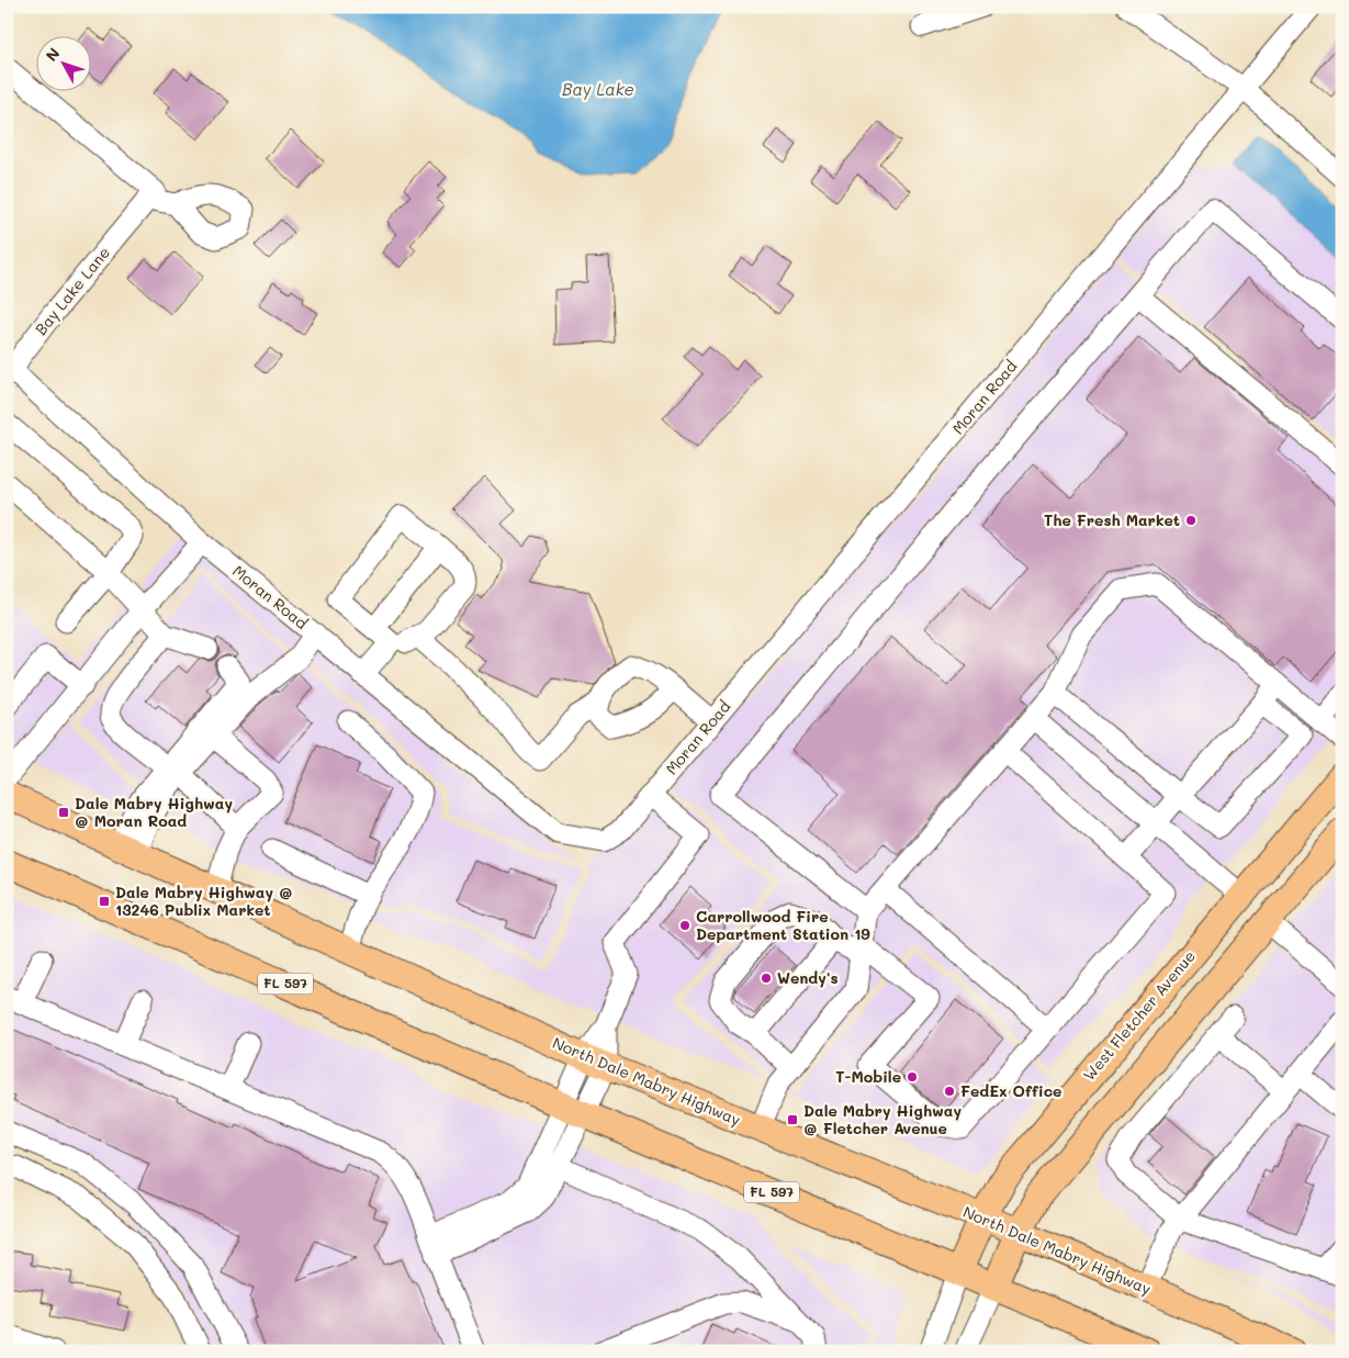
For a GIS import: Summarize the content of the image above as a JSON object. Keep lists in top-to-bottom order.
{
  "streets": {
    "main road": ["FL 597", "West Fletcher Avenue", "North Dale Mabry Highway"],
    "street": ["Bay Lake Lane", "Moran Road"]
  },
  "crossings": [
    ["Bay Lake Lane", "Moran Road"],
    ["FL 597", "West Fletcher Avenue"],
    ["West Fletcher Avenue", "North Dale Mabry Highway"]
  ],
  "water": ["Bay Lake"],
  "places": {
    "other": [
      "The Fresh Market",
      "Carrollwood Fire Department Station 19",
      "Wendy's",
      "T-Mobile",
      "FedEx Office"
    ],
    "transit": ["Dale Mabry Highway @ Moran Road", "Dale Mabry Highway @ 13246 Publix Market", "Dale Mabry Highway @ Fletcher Avenue"]
  },
  "north": "top left"
}
